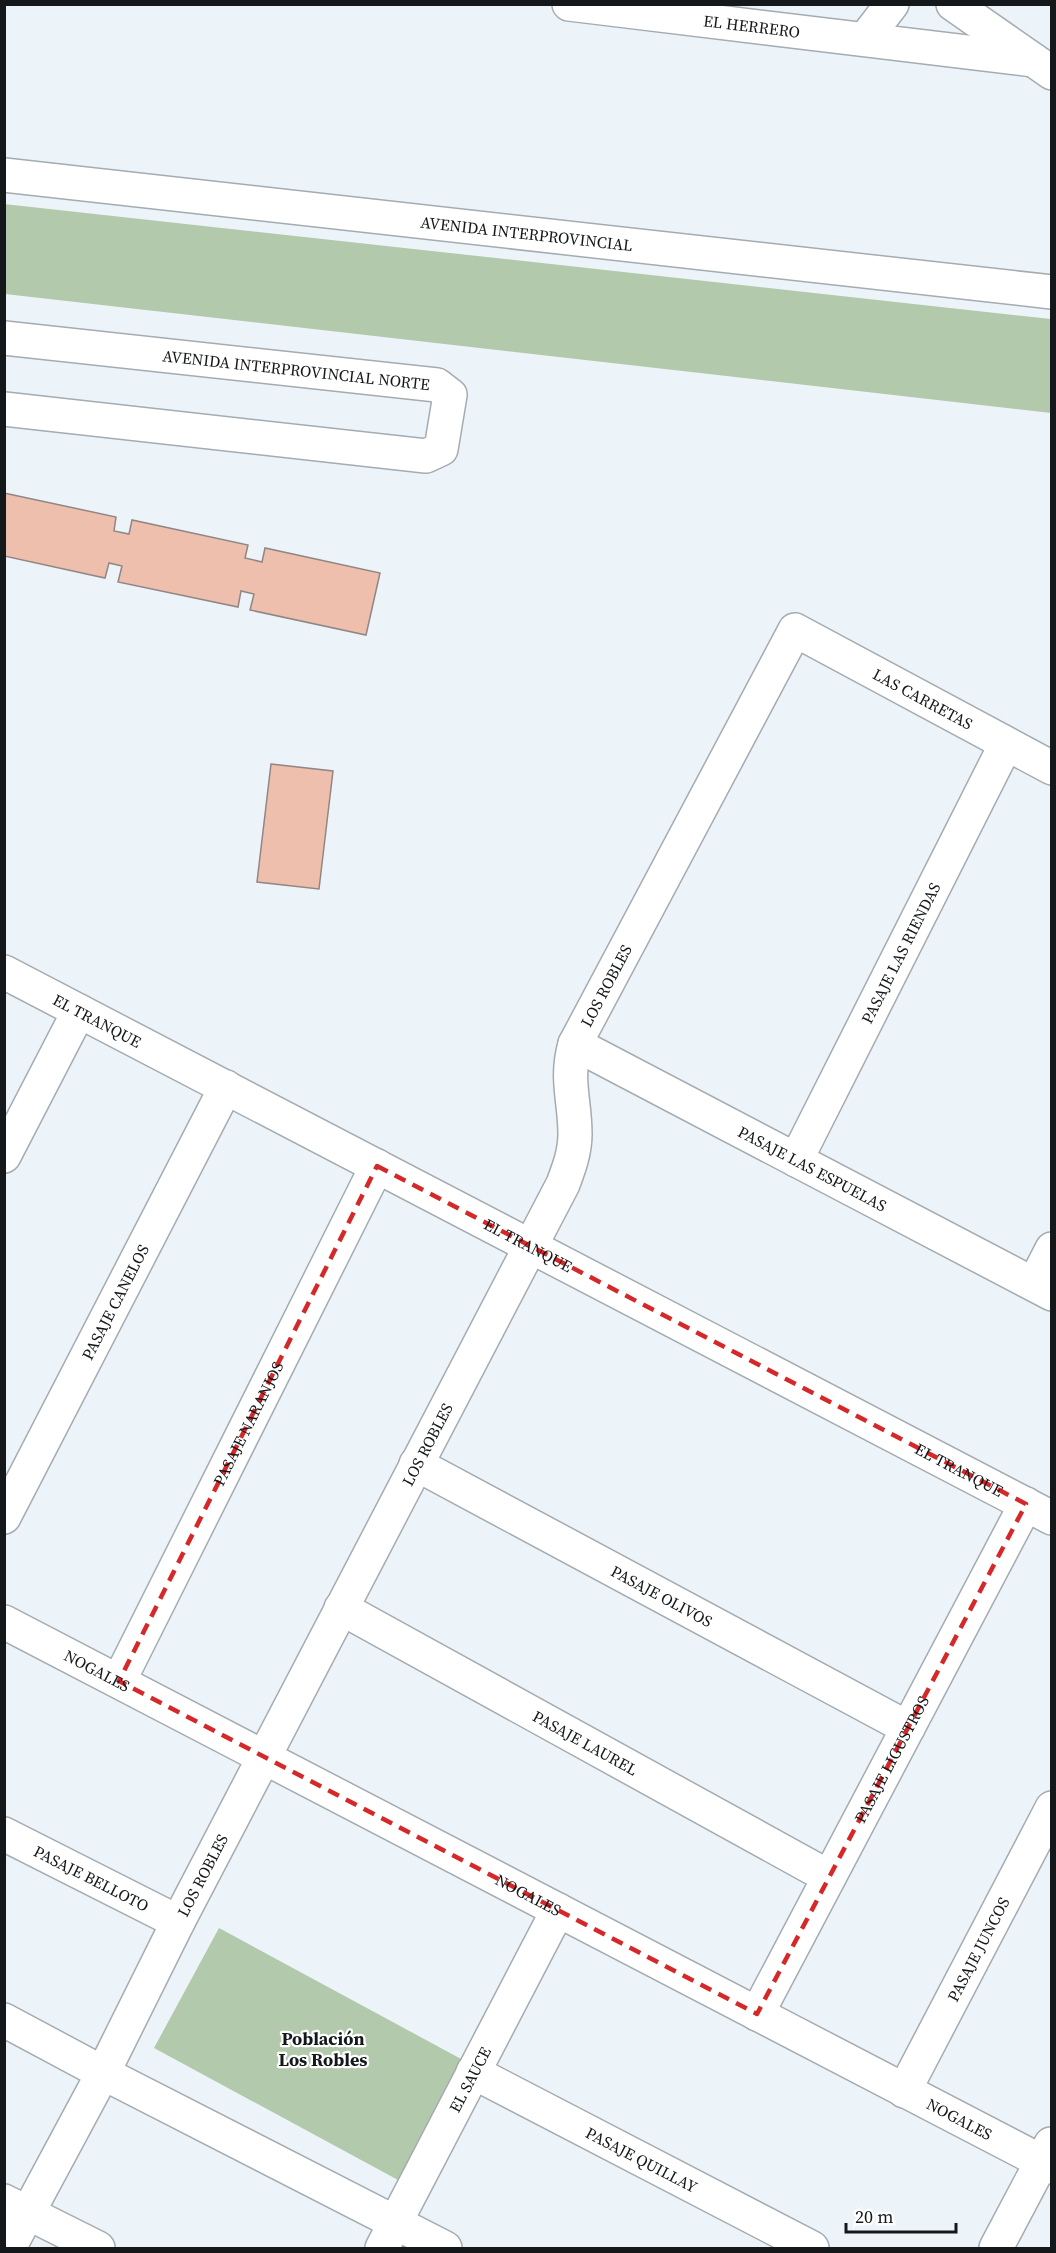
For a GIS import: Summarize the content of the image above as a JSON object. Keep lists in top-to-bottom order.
{
  "streets": {
    "street": [
      "EL HERRERO",
      "AVENIDA INTERPROVINCIAL",
      "AVENIDA INTERPROVINCIAL NORTE",
      "LAS CARRETAS",
      "PASAJE LAS RIENDAS",
      "LOS ROBLES",
      "EL TRANQUE",
      "PASAJE LAS ESPUELAS",
      "PASAJE CANELOS",
      "PASAJE NARANJOS",
      "PASAJE OLIVOS",
      "NOGALES",
      "PASAJE LAUREL",
      "PASAJE LIGUSTROS",
      "PASAJE BELLOTO",
      "PASAJE JUNCOS",
      "EL SAUCE",
      "PASAJE QUILLAY"
    ]
  },
  "crossings": [
    ["LAS CARRETAS", "PASAJE LAS RIENDAS"],
    ["LAS CARRETAS", "LOS ROBLES"],
    ["PASAJE LAS RIENDAS", "PASAJE LAS ESPUELAS"],
    ["LOS ROBLES", "EL TRANQUE"],
    ["LOS ROBLES", "PASAJE LAS ESPUELAS"],
    ["LOS ROBLES", "PASAJE OLIVOS"],
    ["LOS ROBLES", "NOGALES"],
    ["LOS ROBLES", "PASAJE LAUREL"],
    ["LOS ROBLES", "PASAJE BELLOTO"],
    ["EL TRANQUE", "PASAJE CANELOS"],
    ["EL TRANQUE", "PASAJE NARANJOS"],
    ["EL TRANQUE", "PASAJE LIGUSTROS"],
    ["PASAJE NARANJOS", "NOGALES"],
    ["PASAJE OLIVOS", "PASAJE LIGUSTROS"],
    ["NOGALES", "PASAJE LIGUSTROS"],
    ["NOGALES", "PASAJE JUNCOS"],
    ["NOGALES", "EL SAUCE"],
    ["PASAJE LAUREL", "PASAJE LIGUSTROS"],
    ["EL SAUCE", "PASAJE QUILLAY"]
  ],
  "districts": ["Población Los Robles"],
  "scale_bar": "20 m"
}
